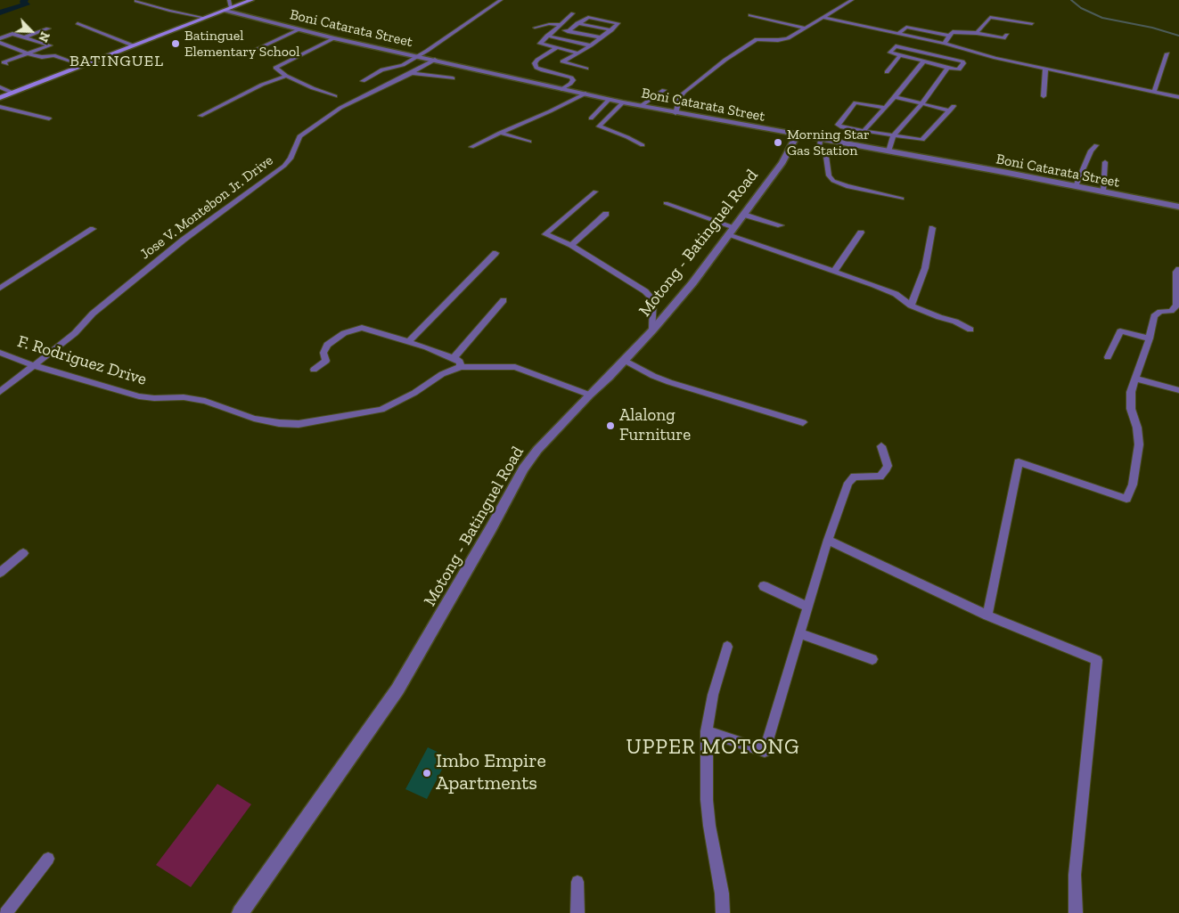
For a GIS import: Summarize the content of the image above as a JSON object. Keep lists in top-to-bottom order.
{
  "streets": {
    "street": [
      "Boni Catarata Street",
      "Jose V. Montebon Jr. Drive",
      "Motong - Batinguel Road",
      "F. Rodriguez Drive"
    ]
  },
  "crossings": [
    ["Boni Catarata Street", "Jose V. Montebon Jr. Drive"],
    ["Boni Catarata Street", "Motong - Batinguel Road"],
    ["Jose V. Montebon Jr. Drive", "F. Rodriguez Drive"],
    ["Motong - Batinguel Road", "F. Rodriguez Drive"]
  ],
  "districts": ["BATINGUEL", "UPPER MOTONG"],
  "places": [
    "Batinguel Elementary School",
    "Morning Star Gas Station",
    "Alalong Furniture",
    "Imbo Empire Apartments"
  ],
  "north": "bottom right"
}
